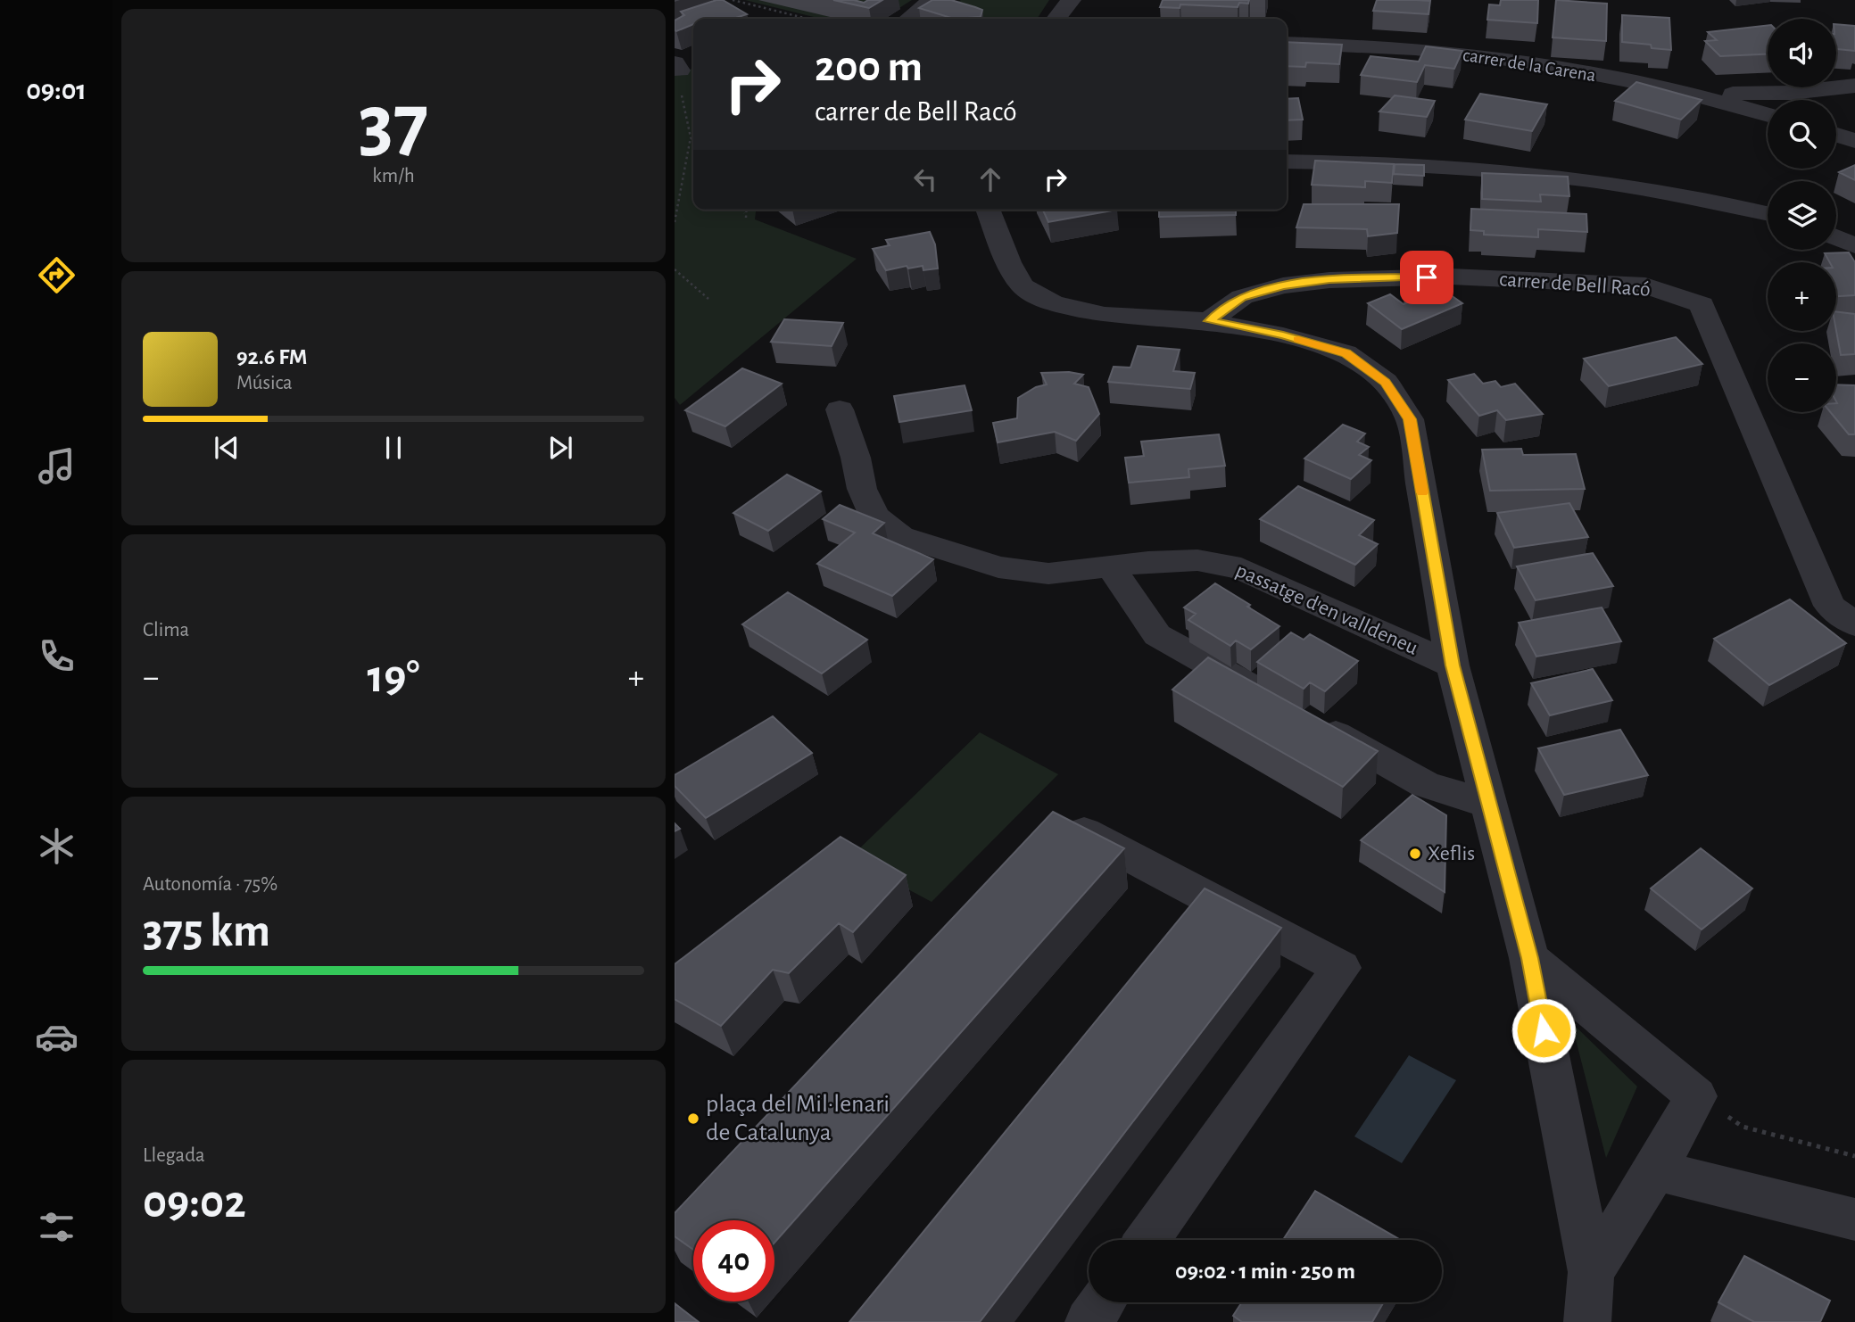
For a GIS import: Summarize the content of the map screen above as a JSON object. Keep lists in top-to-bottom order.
{
  "streets": {
    "street": ["carrer de la Carena", "carrer de Bell Racó", "passatge d'en valldeneu"]
  },
  "places": ["Xeflis", "plaça del Mil·lenari de Catalunya"],
  "page": {
    "tabs": "09:01",
    "tile": [
      ["37", "km/h"],
      "Clima",
      ["Autonomía · 75%", "375 km"],
      ["Llegada", "09:02"]
    ],
    "map_buttons": ["+", "−"],
    "turn": ["200 m", "carrer de Bell Racó"],
    "song": ["92.6 FM", "Música"],
    "heat": ["−", "19°", "+"],
    "limit": "40",
    "trip": "09:02 · 1 min · 250 m"
  }
}
